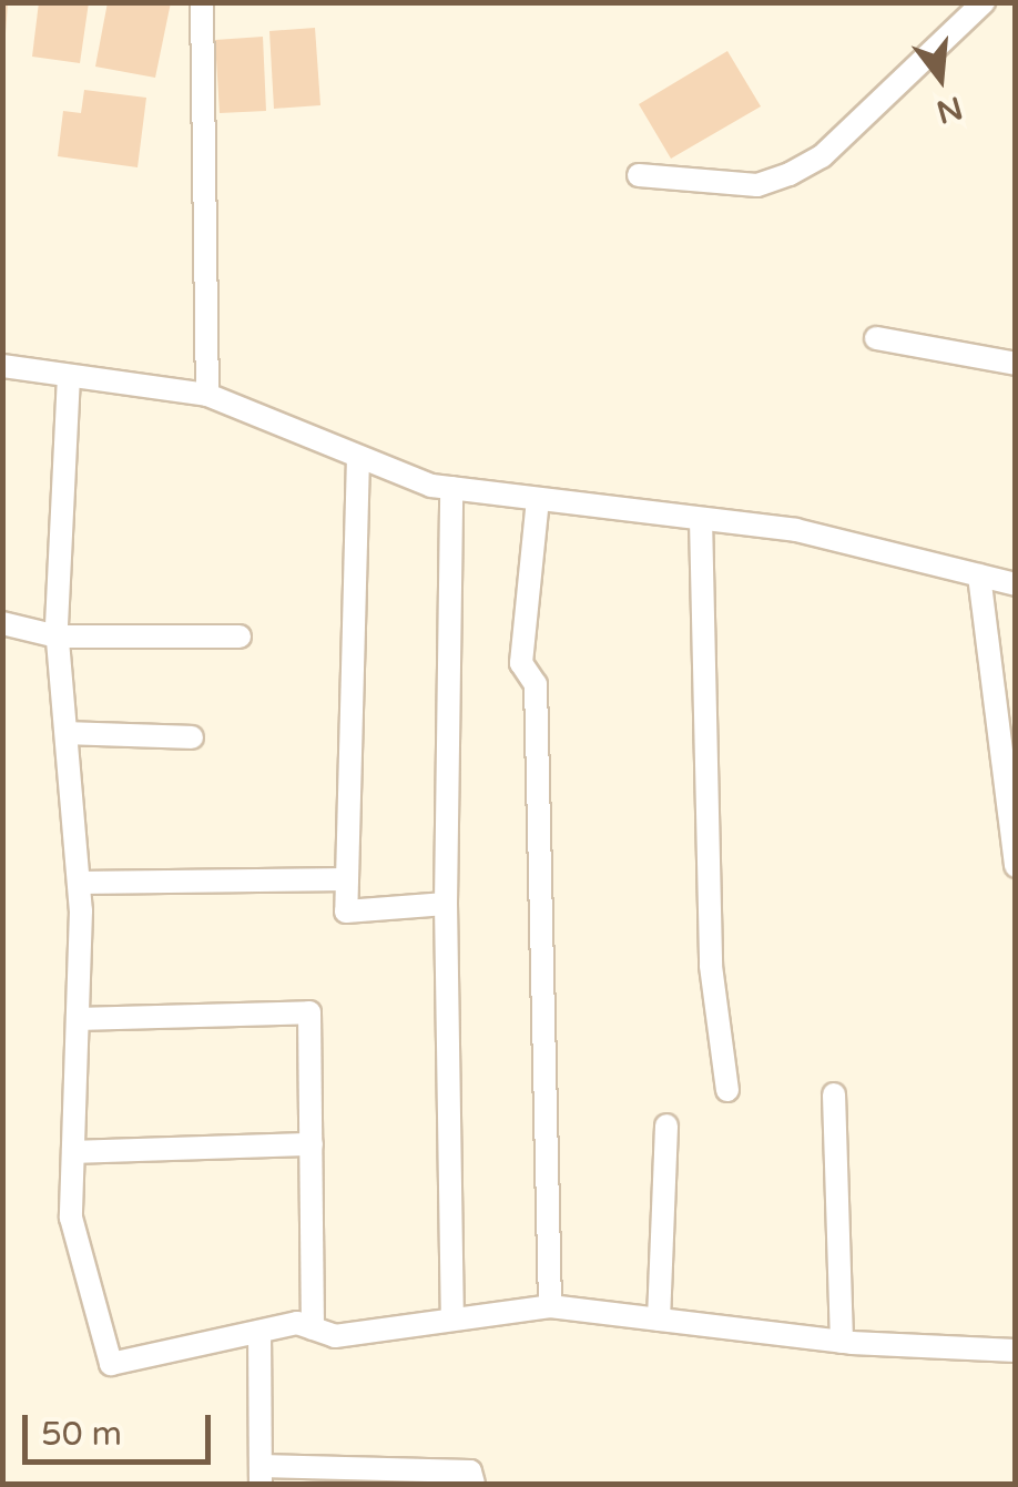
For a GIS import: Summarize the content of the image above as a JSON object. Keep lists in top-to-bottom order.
{
  "scale_bar": "50 m",
  "north": "bottom"
}
